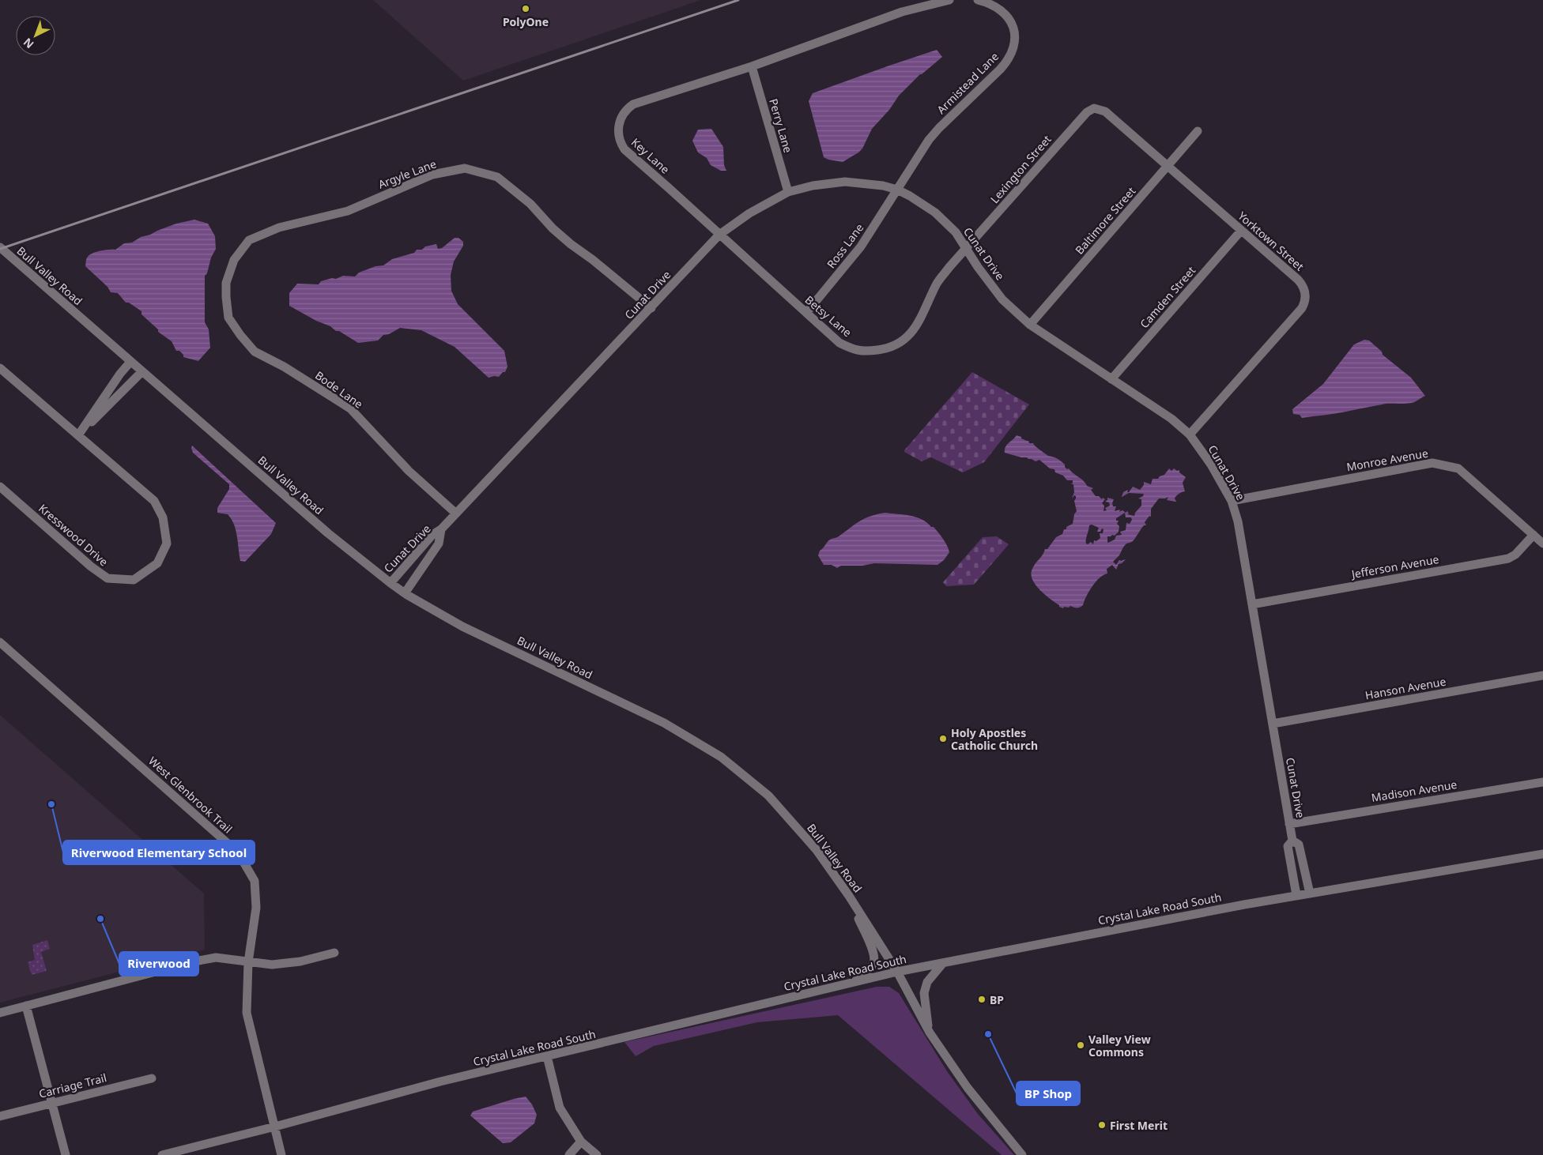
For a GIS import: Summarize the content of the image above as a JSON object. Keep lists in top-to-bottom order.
{
  "streets": {
    "street": [
      "Armistead Lane",
      "Perry Lane",
      "Key Lane",
      "Lexington Street",
      "Argyle Lane",
      "Baltimore Street",
      "Yorktown Street",
      "Ross Lane",
      "Cunat Drive",
      "Bull Valley Road",
      "Camden Street",
      "Betsy Lane",
      "Bode Lane",
      "Monroe Avenue",
      "Kresswood Drive",
      "Jefferson Avenue",
      "Hanson Avenue",
      "Madison Avenue",
      "West Glenbrook Trail",
      "Crystal Lake Road South",
      "Carriage Trail"
    ]
  },
  "crossings": [
    ["Armistead Lane", "Ross Lane"],
    ["Armistead Lane", "Cunat Drive"],
    ["Perry Lane", "Key Lane"],
    ["Perry Lane", "Cunat Drive"],
    ["Key Lane", "Cunat Drive"],
    ["Key Lane", "Betsy Lane"],
    ["Lexington Street", "Yorktown Street"],
    ["Lexington Street", "Cunat Drive"],
    ["Lexington Street", "Betsy Lane"],
    ["Argyle Lane", "Cunat Drive"],
    ["Argyle Lane", "Bode Lane"],
    ["Baltimore Street", "Yorktown Street"],
    ["Baltimore Street", "Cunat Drive"],
    ["Yorktown Street", "Cunat Drive"],
    ["Yorktown Street", "Camden Street"],
    ["Ross Lane", "Cunat Drive"],
    ["Ross Lane", "Betsy Lane"],
    ["Cunat Drive", "Bull Valley Road"],
    ["Cunat Drive", "Camden Street"],
    ["Cunat Drive", "Betsy Lane"],
    ["Cunat Drive", "Bode Lane"],
    ["Cunat Drive", "Monroe Avenue"],
    ["Cunat Drive", "Jefferson Avenue"],
    ["Cunat Drive", "Hanson Avenue"],
    ["Cunat Drive", "Madison Avenue"],
    ["Cunat Drive", "Crystal Lake Road South"],
    ["Bull Valley Road", "Crystal Lake Road South"],
    ["Monroe Avenue", "Jefferson Avenue"],
    ["West Glenbrook Trail", "Crystal Lake Road South"]
  ],
  "places": [
    "PolyOne",
    "Holy Apostles Catholic Church",
    "Riverwood Elementary School",
    "Riverwood",
    "BP",
    "BP Shop",
    "Valley View Commons",
    "First Merit"
  ],
  "north": "bottom left"
}
